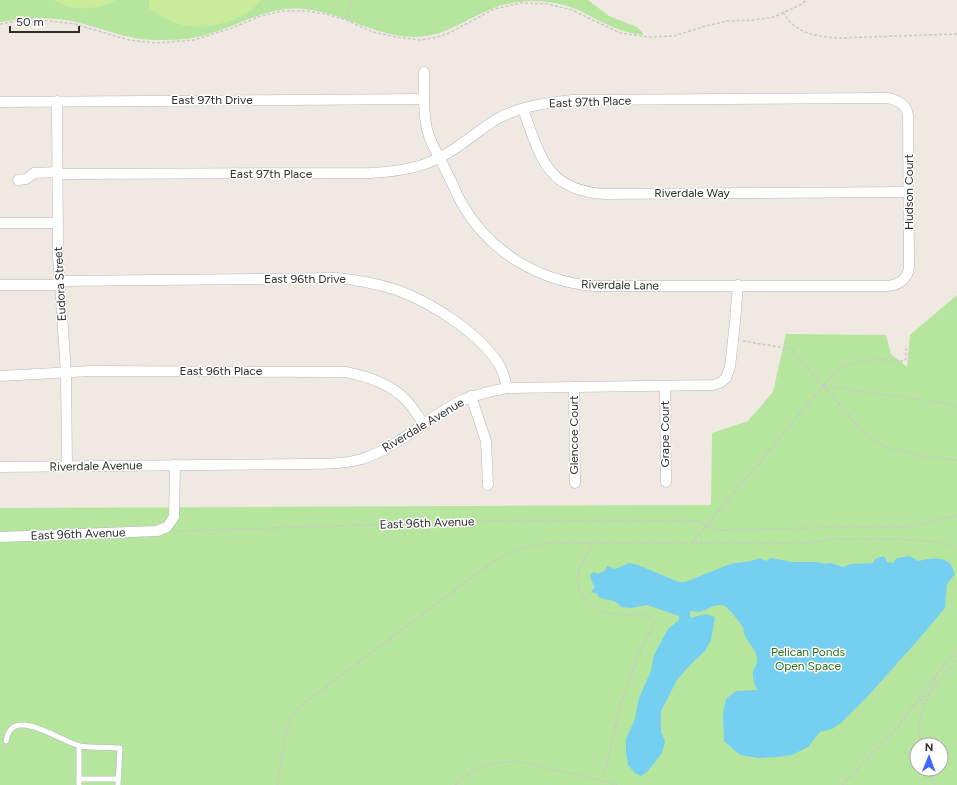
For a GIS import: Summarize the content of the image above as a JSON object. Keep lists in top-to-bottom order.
{
  "streets": {
    "street": [
      "East 97th Drive",
      "East 97th Place",
      "Hudson Court",
      "Riverdale Way",
      "East 96th Drive",
      "Eudora Street",
      "Riverdale Lane",
      "East 96th Place",
      "Riverdale Avenue",
      "Grape Court",
      "Glencoe Court",
      "East 96th Avenue"
    ]
  },
  "crossings": [
    ["East 97th Drive", "Eudora Street"],
    ["East 97th Drive", "Riverdale Lane"],
    ["East 97th Place", "Hudson Court"],
    ["East 97th Place", "Riverdale Way"],
    ["East 97th Place", "Eudora Street"],
    ["East 97th Place", "Riverdale Lane"],
    ["Hudson Court", "Riverdale Way"],
    ["Hudson Court", "Riverdale Lane"],
    ["East 96th Drive", "Eudora Street"],
    ["East 96th Drive", "Riverdale Avenue"],
    ["Eudora Street", "East 96th Place"],
    ["Eudora Street", "Riverdale Avenue"],
    ["Riverdale Lane", "Riverdale Avenue"],
    ["East 96th Place", "Riverdale Avenue"],
    ["Riverdale Avenue", "Grape Court"],
    ["Riverdale Avenue", "Glencoe Court"],
    ["Riverdale Avenue", "East 96th Avenue"]
  ],
  "parks": ["Pelican Ponds Open Space"],
  "scale_bar": "50 m",
  "north": "top"
}
